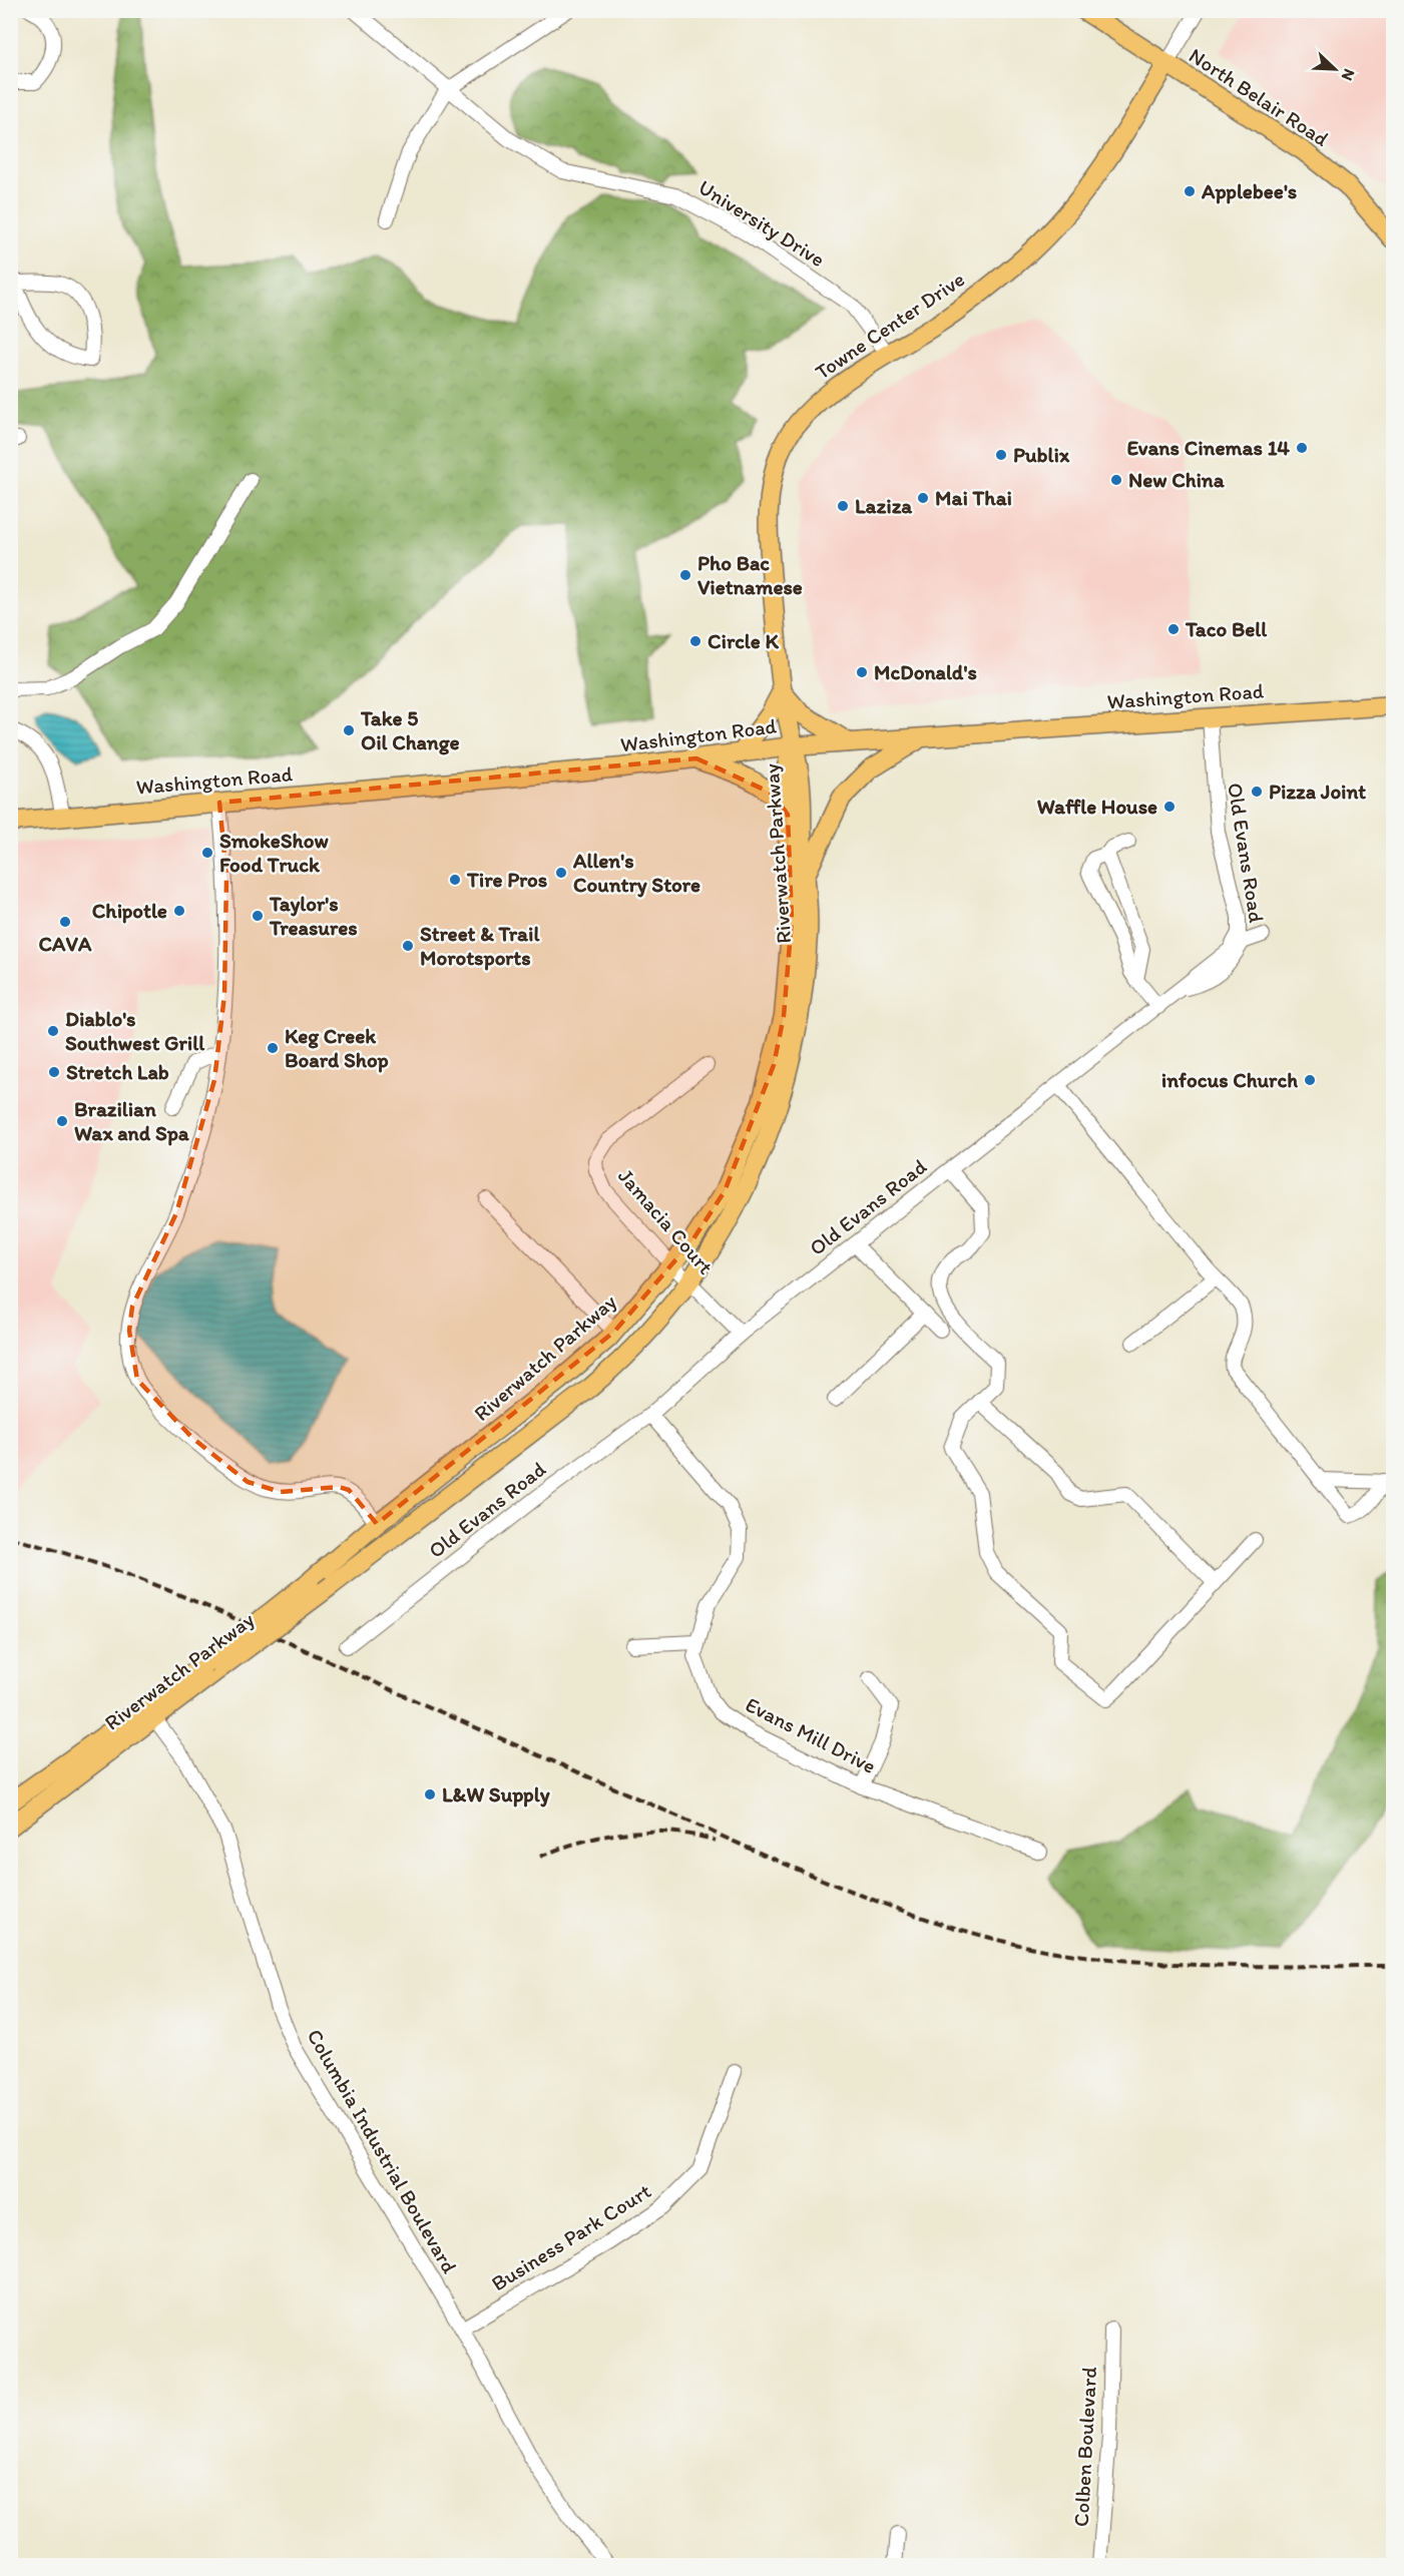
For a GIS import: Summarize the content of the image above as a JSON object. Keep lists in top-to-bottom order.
{
  "streets": {
    "main road": [
      "North Belair Road",
      "Towne Center Drive",
      "Washington Road",
      "Riverwatch Parkway"
    ],
    "street": [
      "University Drive",
      "Old Evans Road",
      "Jamacia Court",
      "Evans Mill Drive",
      "Columbia Industrial Boulevard",
      "Business Park Court",
      "Colben Boulevard"
    ]
  },
  "crossings": [
    ["North Belair Road", "Towne Center Drive"],
    ["University Drive", "Towne Center Drive"],
    ["Towne Center Drive", "Washington Road"],
    ["Towne Center Drive", "Riverwatch Parkway"],
    ["Washington Road", "Old Evans Road"],
    ["Washington Road", "Riverwatch Parkway"],
    ["Old Evans Road", "Jamacia Court"],
    ["Old Evans Road", "Evans Mill Drive"],
    ["Riverwatch Parkway", "Jamacia Court"],
    ["Riverwatch Parkway", "Columbia Industrial Boulevard"],
    ["Columbia Industrial Boulevard", "Business Park Court"]
  ],
  "places": [
    "Applebee's",
    "Evans Cinemas 14",
    "Publix",
    "New China",
    "Mai Thai",
    "Laziza",
    "Pho Bac Vietnamese",
    "Taco Bell",
    "Circle K",
    "McDonald's",
    "Take 5 Oil Change",
    "Pizza Joint",
    "Waffle House",
    "SmokeShow Food Truck",
    "Allen's Country Store",
    "Tire Pros",
    "Chipotle",
    "Taylor's Treasures",
    "CAVA",
    "Street & Trail Morotsports",
    "Diablo's Southwest Grill",
    "Keg Creek Board Shop",
    "Stretch Lab",
    "infocus Church",
    "Brazilian Wax and Spa",
    "L&W Supply"
  ],
  "north": "bottom right"
}
